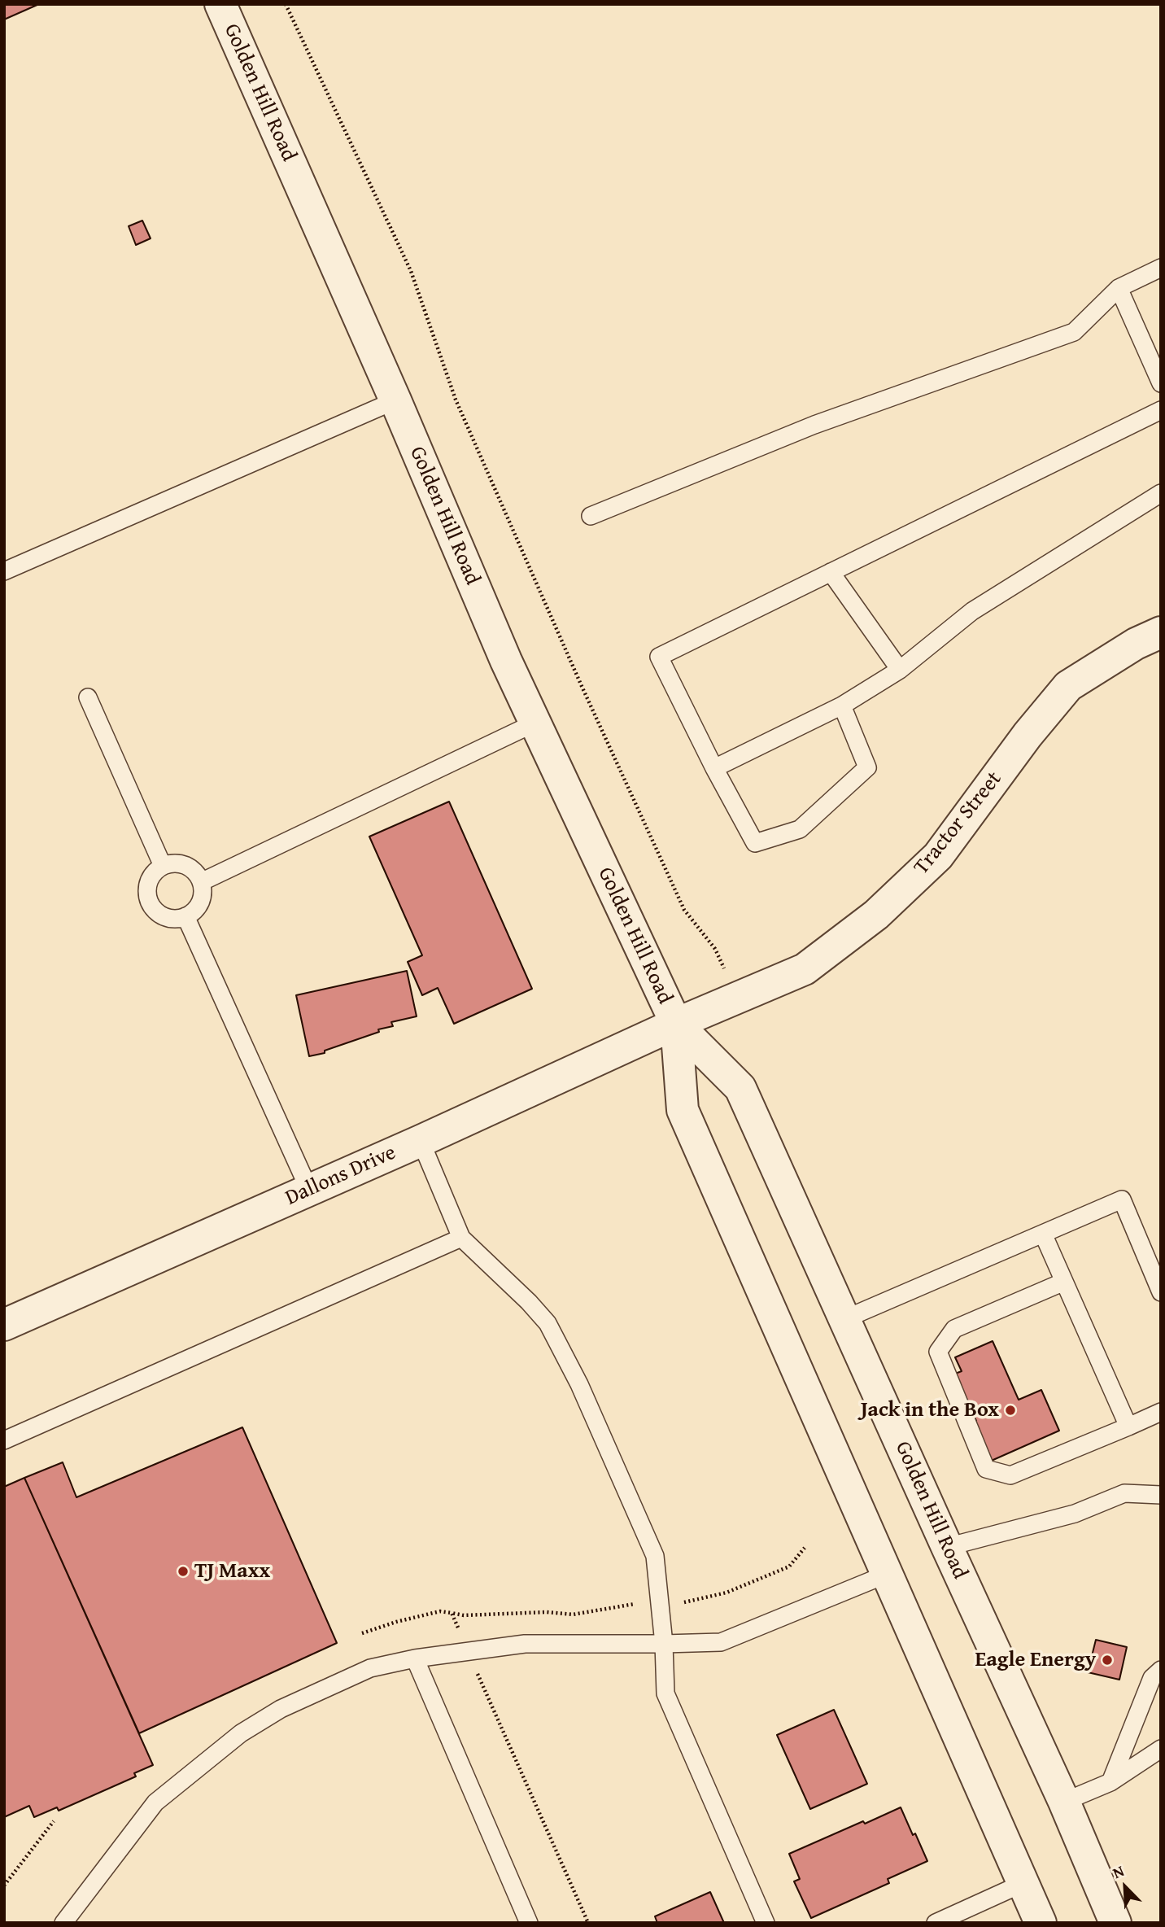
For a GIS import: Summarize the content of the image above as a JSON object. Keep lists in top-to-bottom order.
{
  "streets": {
    "street": ["Golden Hill Road", "Tractor Street", "Dallons Drive"]
  },
  "crossings": [
    ["Golden Hill Road", "Tractor Street"],
    ["Golden Hill Road", "Dallons Drive"],
    ["Tractor Street", "Dallons Drive"]
  ],
  "places": ["Jack in the Box", "TJ Maxx", "Eagle Energy"],
  "north": "top left"
}
